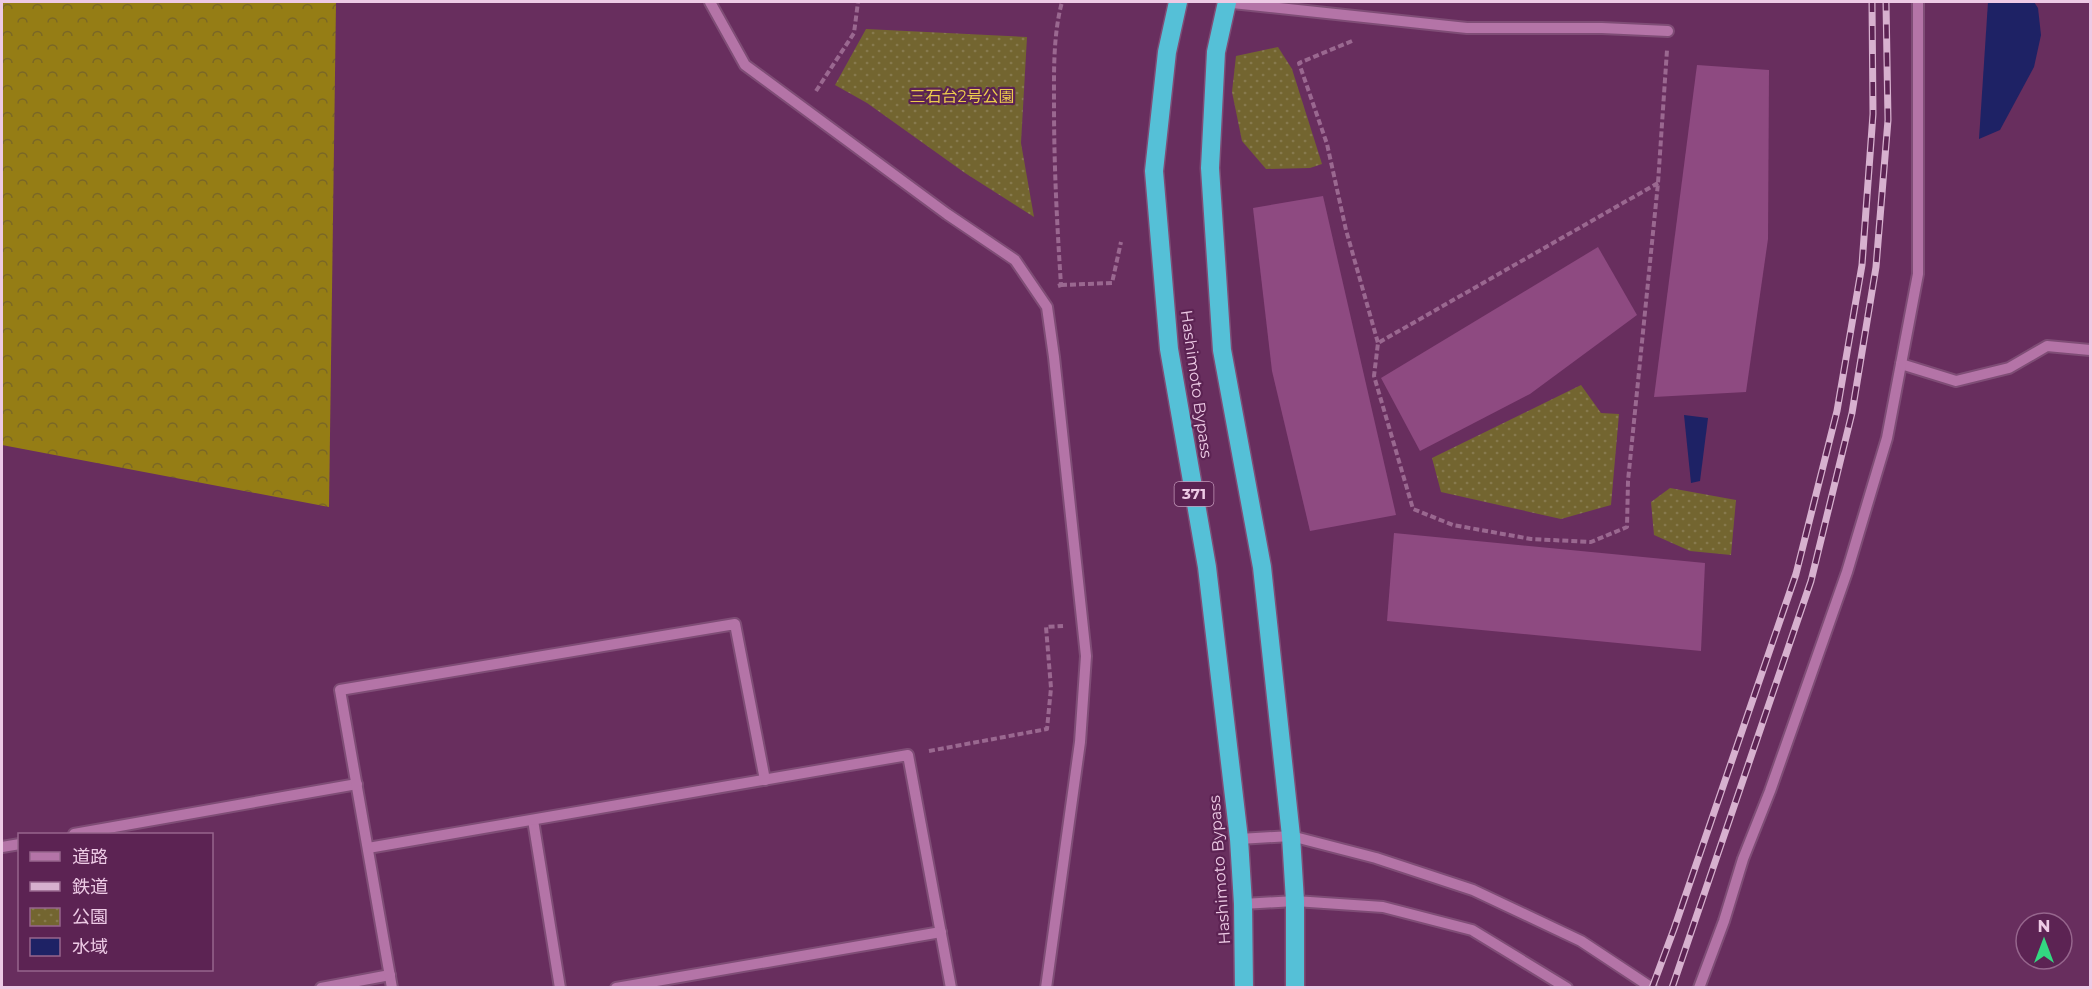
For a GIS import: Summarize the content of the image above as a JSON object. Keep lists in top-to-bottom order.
{
  "streets": {
    "highway": ["Hashimoto Bypass", "371"]
  },
  "parks": ["三石台2号公園"],
  "legend": [
    "道路",
    "鉄道",
    "公園",
    "水域"
  ],
  "north": "top"
}
